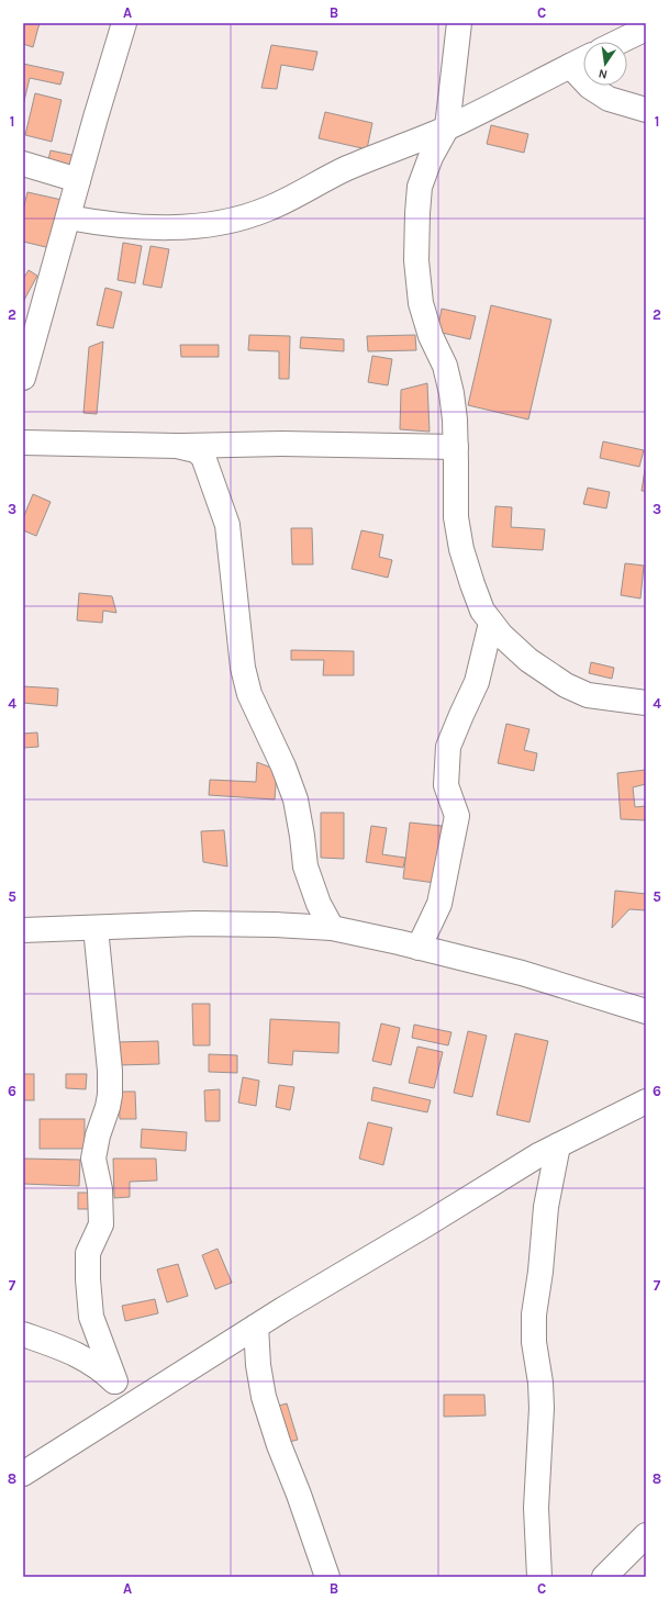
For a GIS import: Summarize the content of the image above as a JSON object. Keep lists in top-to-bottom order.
{
  "north": "bottom",
  "grid": {
    "columns": ["A", "B", "C"],
    "rows": [
      "1",
      "2",
      "3",
      "4",
      "5",
      "6",
      "7",
      "8"
    ]
  }
}
